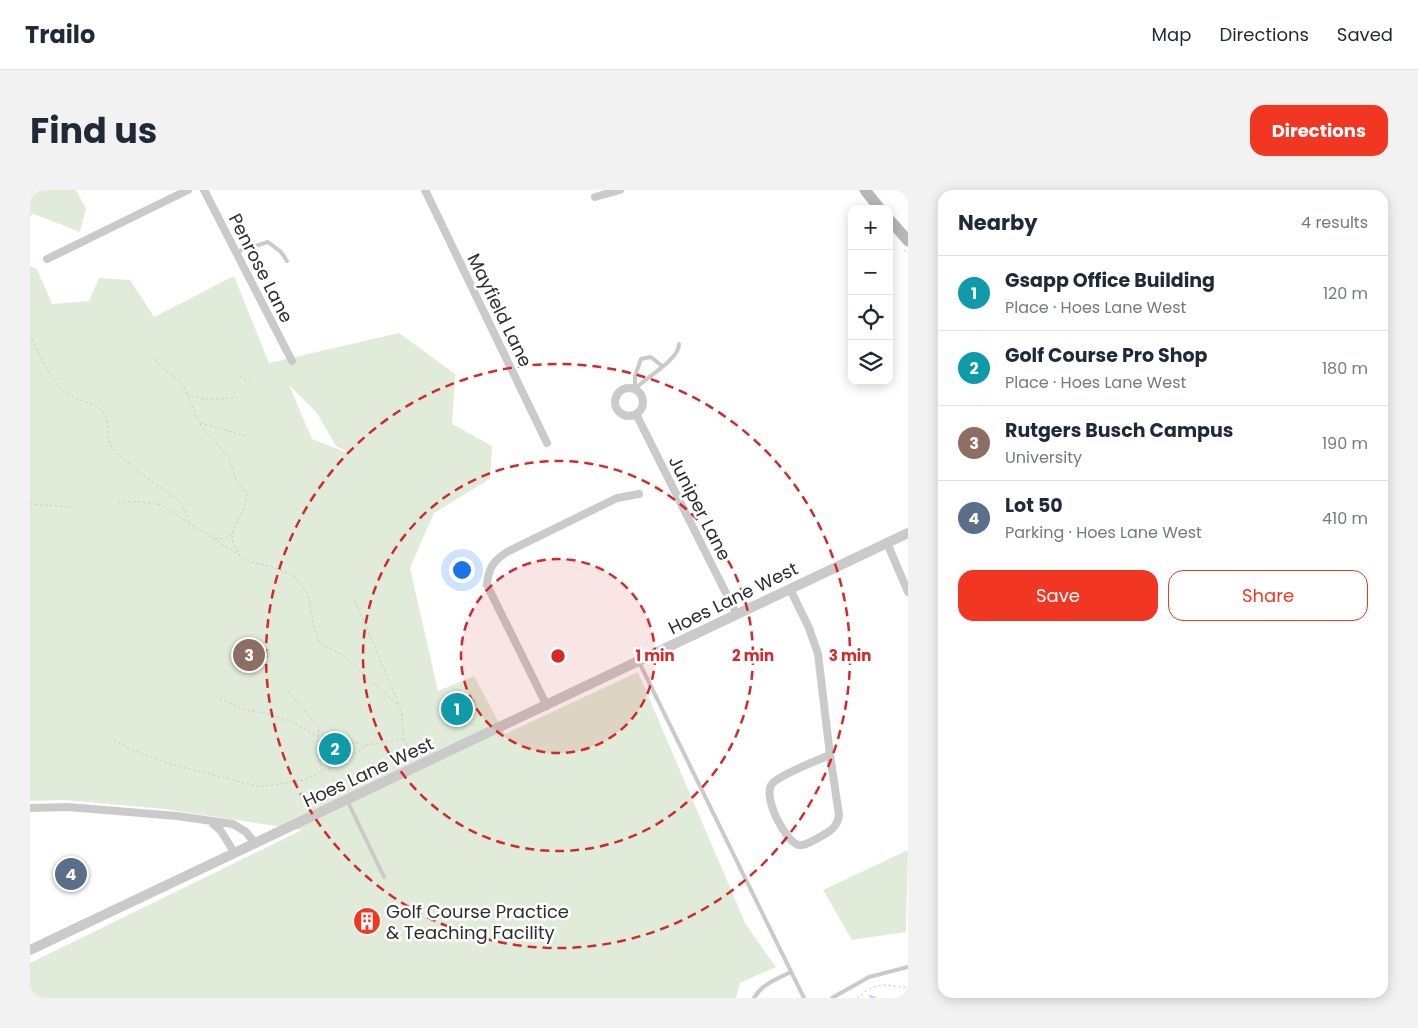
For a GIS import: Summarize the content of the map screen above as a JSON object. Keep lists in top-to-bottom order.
{
  "streets": {
    "street": [
      "Penrose Lane",
      "Mayfield Lane",
      "Juniper Lane",
      "Hoes Lane West"
    ]
  },
  "crossings": [
    ["Juniper Lane", "Hoes Lane West"]
  ],
  "places": {
    "building": ["Golf Course Practice & Teaching Facility"]
  },
  "page": {
    "header": "Trailo",
    "nav": ["Map", "Directions", "Saved"],
    "title": "Find us",
    "buttons": [
      "Directions",
      ["Save", "Share"]
    ],
    "heading": ["Nearby", "4 results"],
    "map_buttons": ["+", "−"],
    "list": [
      {
        "mark": "1",
        "name": "Gsapp Office Building",
        "note": "Place · Hoes Lane West",
        "value": "120 m"
      },
      {
        "mark": "2",
        "name": "Golf Course Pro Shop",
        "note": "Place · Hoes Lane West",
        "value": "180 m"
      },
      {
        "mark": "3",
        "name": "Rutgers Busch Campus",
        "note": "University",
        "value": "190 m"
      },
      {
        "mark": "4",
        "name": "Lot 50",
        "note": "Parking · Hoes Lane West",
        "value": "410 m"
      }
    ],
    "pins": [
      "3",
      "1",
      "2",
      "4"
    ]
  },
  "rings": ["1 min", "2 min", "3 min"]
}
